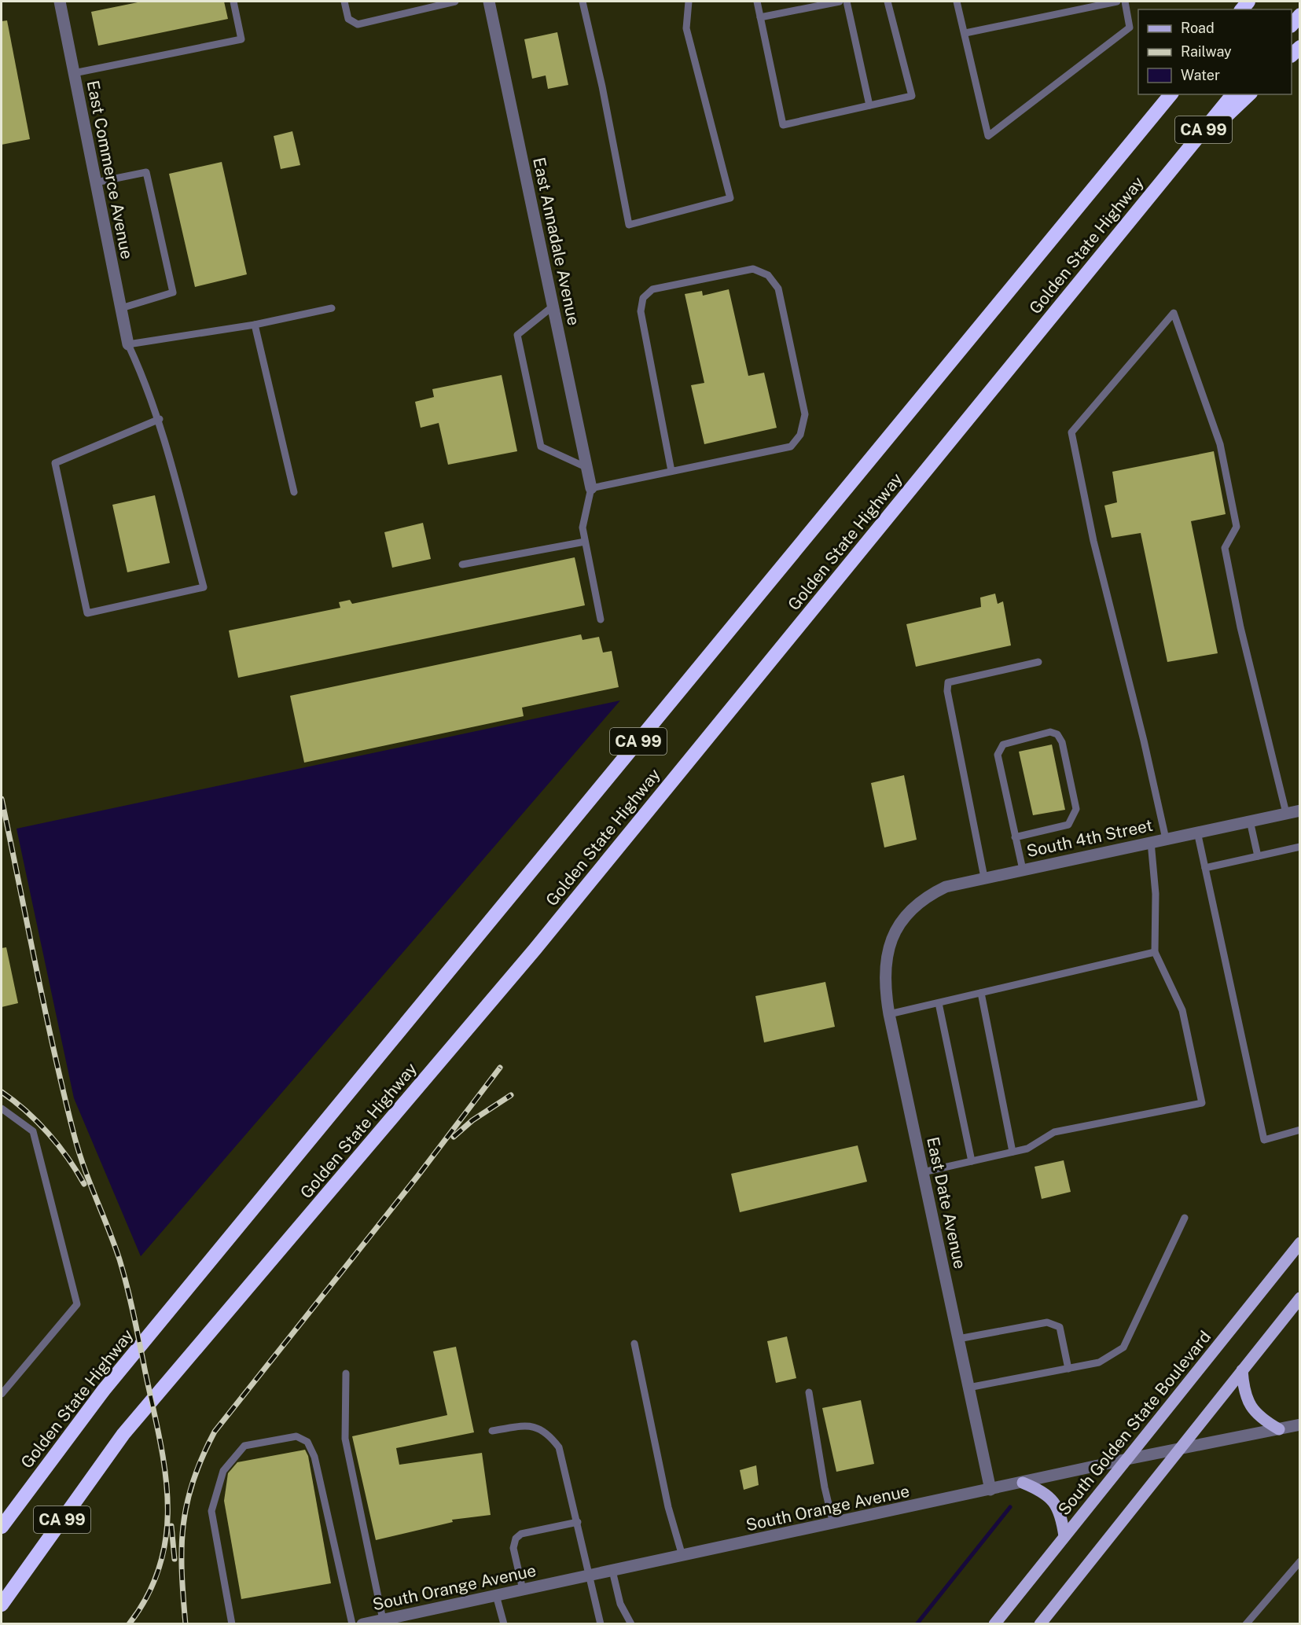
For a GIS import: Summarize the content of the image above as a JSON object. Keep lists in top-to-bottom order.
{
  "streets": {
    "highway": ["CA 99", "Golden State Highway"],
    "main road": ["South Golden State Boulevard"],
    "street": [
      "East Commerce Avenue",
      "East Annadale Avenue",
      "South 4th Street",
      "East Date Avenue",
      "South Orange Avenue"
    ]
  },
  "crossings": [
    ["South 4th Street", "East Date Avenue"],
    ["East Date Avenue", "South Orange Avenue"],
    ["South Golden State Boulevard", "South Orange Avenue"]
  ],
  "legend": ["Road", "Railway", "Water"]
}
